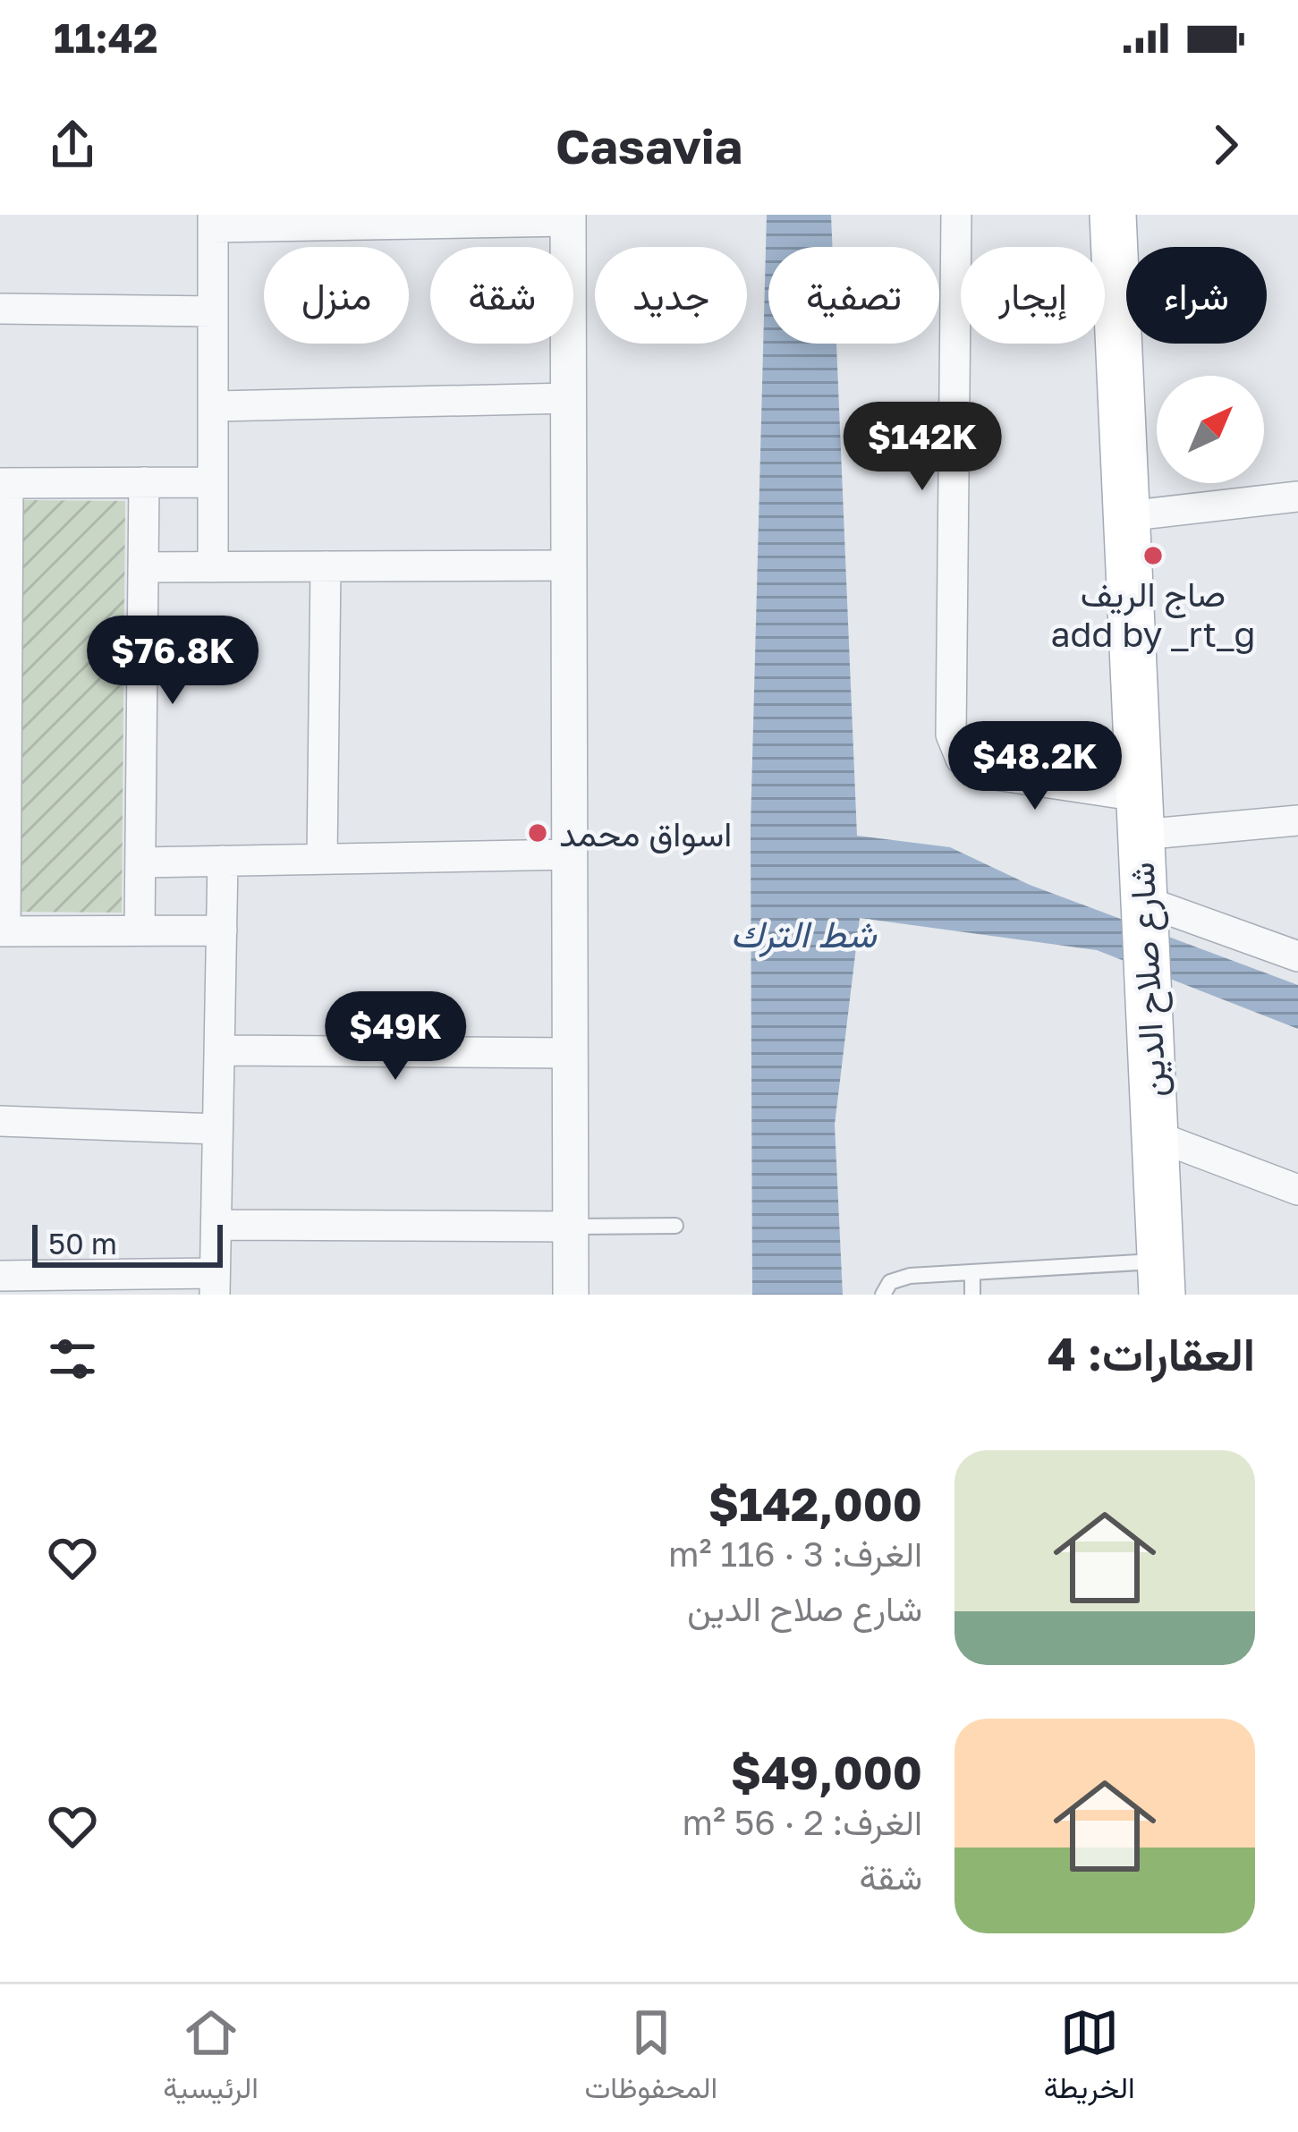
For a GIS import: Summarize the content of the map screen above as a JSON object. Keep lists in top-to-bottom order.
{
  "streets": {
    "main road": ["شارع صلاح الدين"]
  },
  "water": ["شط الترك"],
  "places": ["صاج الريف add by _rt_g", "اسواق محمد"],
  "scale_bar": "50 m",
  "north": "top right",
  "page": {
    "status": "11:42",
    "header": "Casavia",
    "chip": [
      "شراء",
      "إيجار",
      "تصفية",
      "جديد",
      "شقة",
      "منزل"
    ],
    "price": [
      "$142K",
      "$76.8K",
      "$48.2K",
      "$49K"
    ],
    "scale": "50 m",
    "heading": "العقارات: 4",
    "list": [
      {
        "name": "$142,000",
        "note": "الغرف: 3 · 116 m² · شارع صلاح الدين"
      },
      {
        "name": "$49,000",
        "note": "الغرف: 2 · 56 m² · شقة"
      }
    ],
    "tabs": ["الخريطة", "المحفوظات", "الرئيسية"]
  }
}
